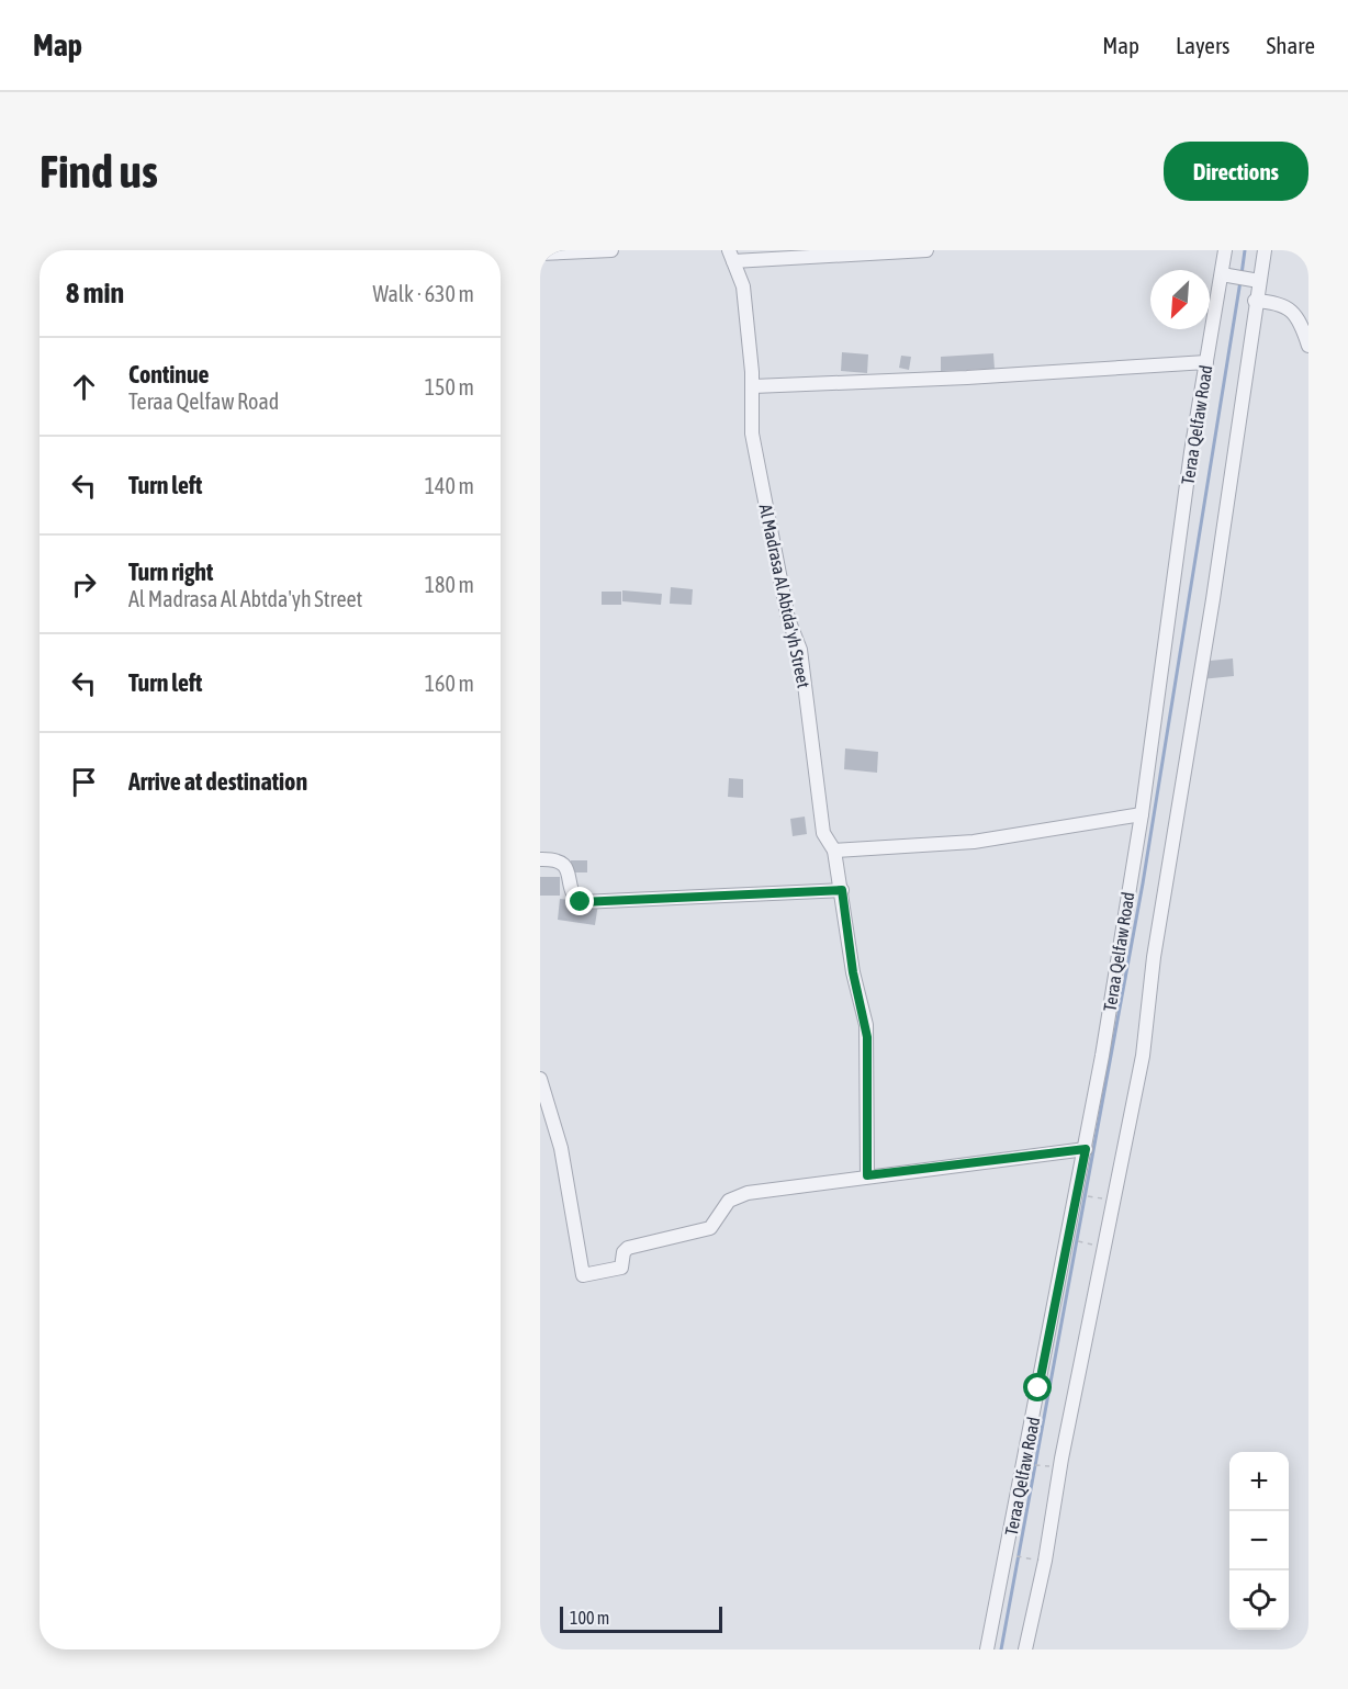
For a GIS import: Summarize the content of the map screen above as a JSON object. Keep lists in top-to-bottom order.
{
  "streets": {
    "street": ["Teraa Qelfaw Road", "Al Madrasa Al Abtda'yh Street"]
  },
  "scale_bar": "100 m",
  "north": "bottom left",
  "page": {
    "header": "Map",
    "nav": ["Map", "Layers", "Share"],
    "buttons": "Directions",
    "title": "Find us",
    "heading": ["8 min", "Walk · 630 m"],
    "list": [
      ["Continue", "Teraa Qelfaw Road", "150 m"],
      ["Turn left", "140 m"],
      ["Turn right", "Al Madrasa Al Abtda'yh Street", "180 m"],
      ["Turn left", "160 m"],
      "Arrive at destination"
    ],
    "map_buttons": ["+", "−"],
    "scale": "100 m"
  }
}
